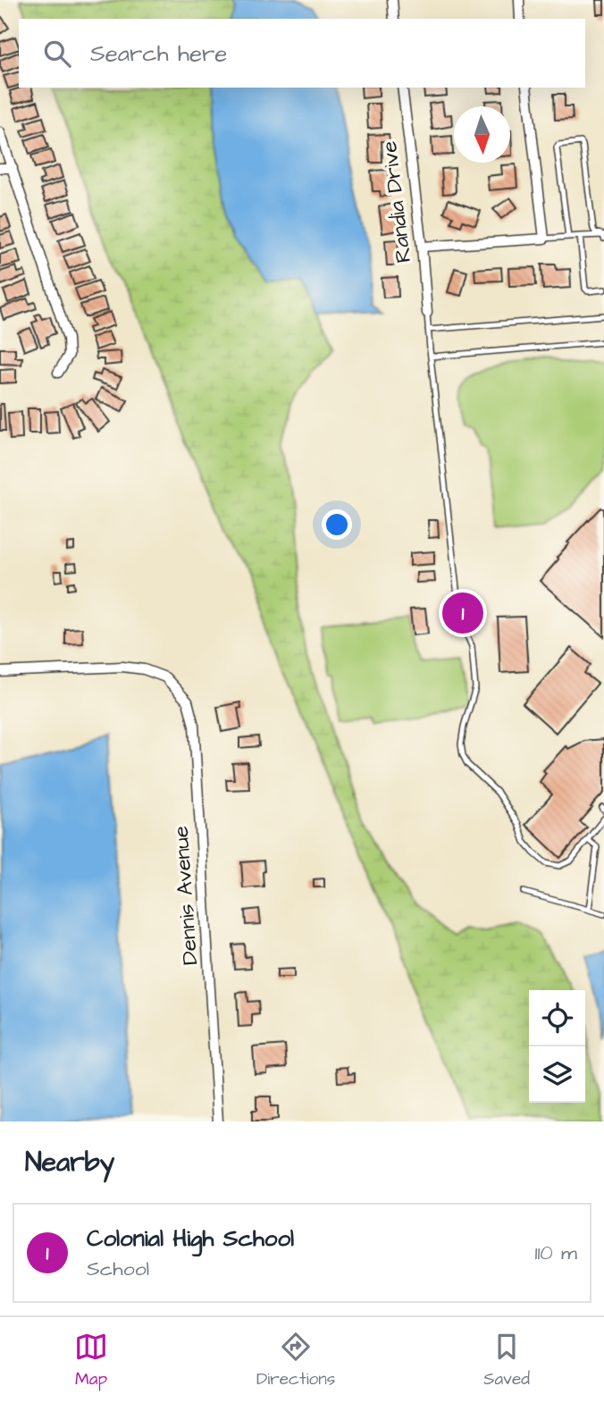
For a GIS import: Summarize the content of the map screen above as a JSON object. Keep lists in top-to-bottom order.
{
  "streets": {
    "street": ["Randia Drive", "Dennis Avenue"]
  },
  "north": "bottom",
  "page": {
    "search": "Search here",
    "pins": "1",
    "heading": "Nearby",
    "list": [
      {
        "mark": "1",
        "name": "Colonial High School",
        "note": "School",
        "value": "110 m"
      }
    ],
    "nav": ["Map", "Directions", "Saved"]
  }
}
